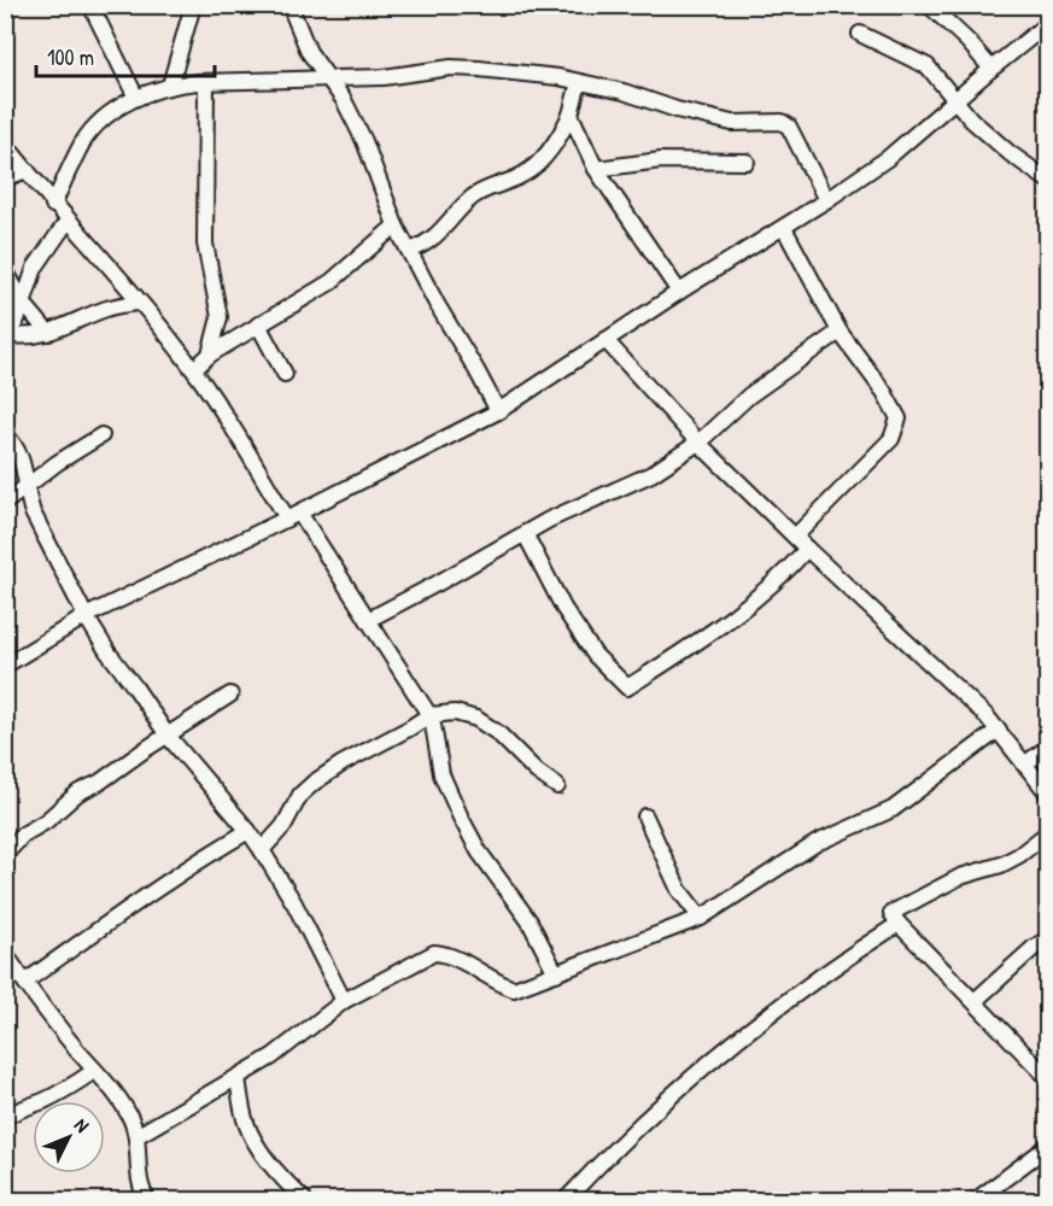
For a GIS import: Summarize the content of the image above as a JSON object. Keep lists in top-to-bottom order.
{
  "scale_bar": "100 m",
  "north": "top right"
}
